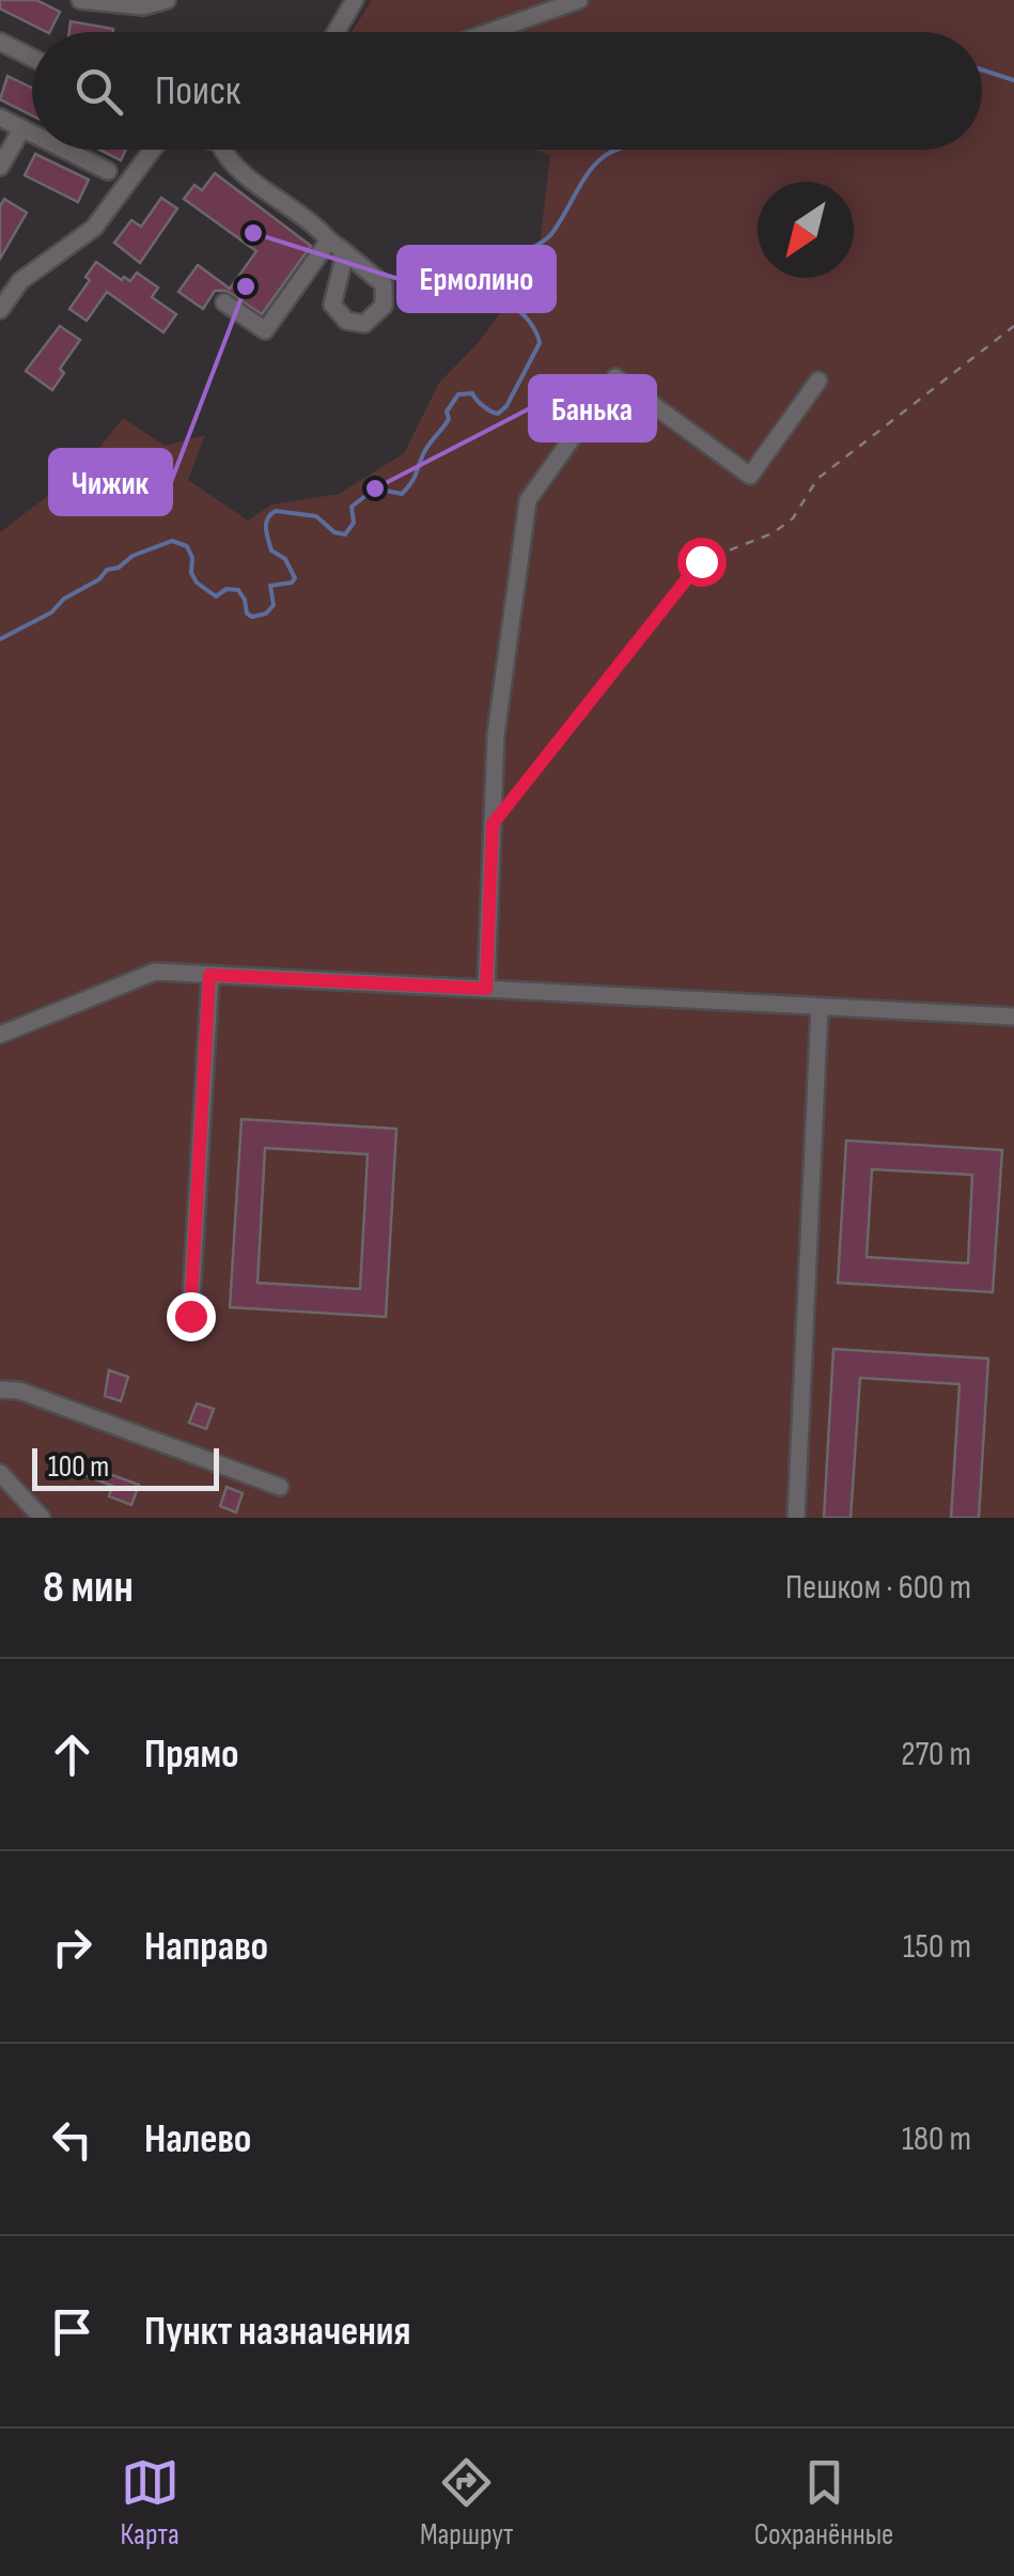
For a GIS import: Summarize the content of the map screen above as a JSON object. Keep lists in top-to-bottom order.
{
  "places": ["Ермолино", "Чижик", "Банька"],
  "scale_bar": "100 m",
  "north": "bottom left",
  "page": {
    "search": "Поиск",
    "scale": "100 m",
    "heading": ["8 мин", "Пешком · 600 m"],
    "list": [
      ["Прямо", "270 m"],
      ["Направо", "150 m"],
      ["Налево", "180 m"],
      "Пункт назначения"
    ],
    "nav": ["Карта", "Маршрут", "Сохранённые"]
  }
}
